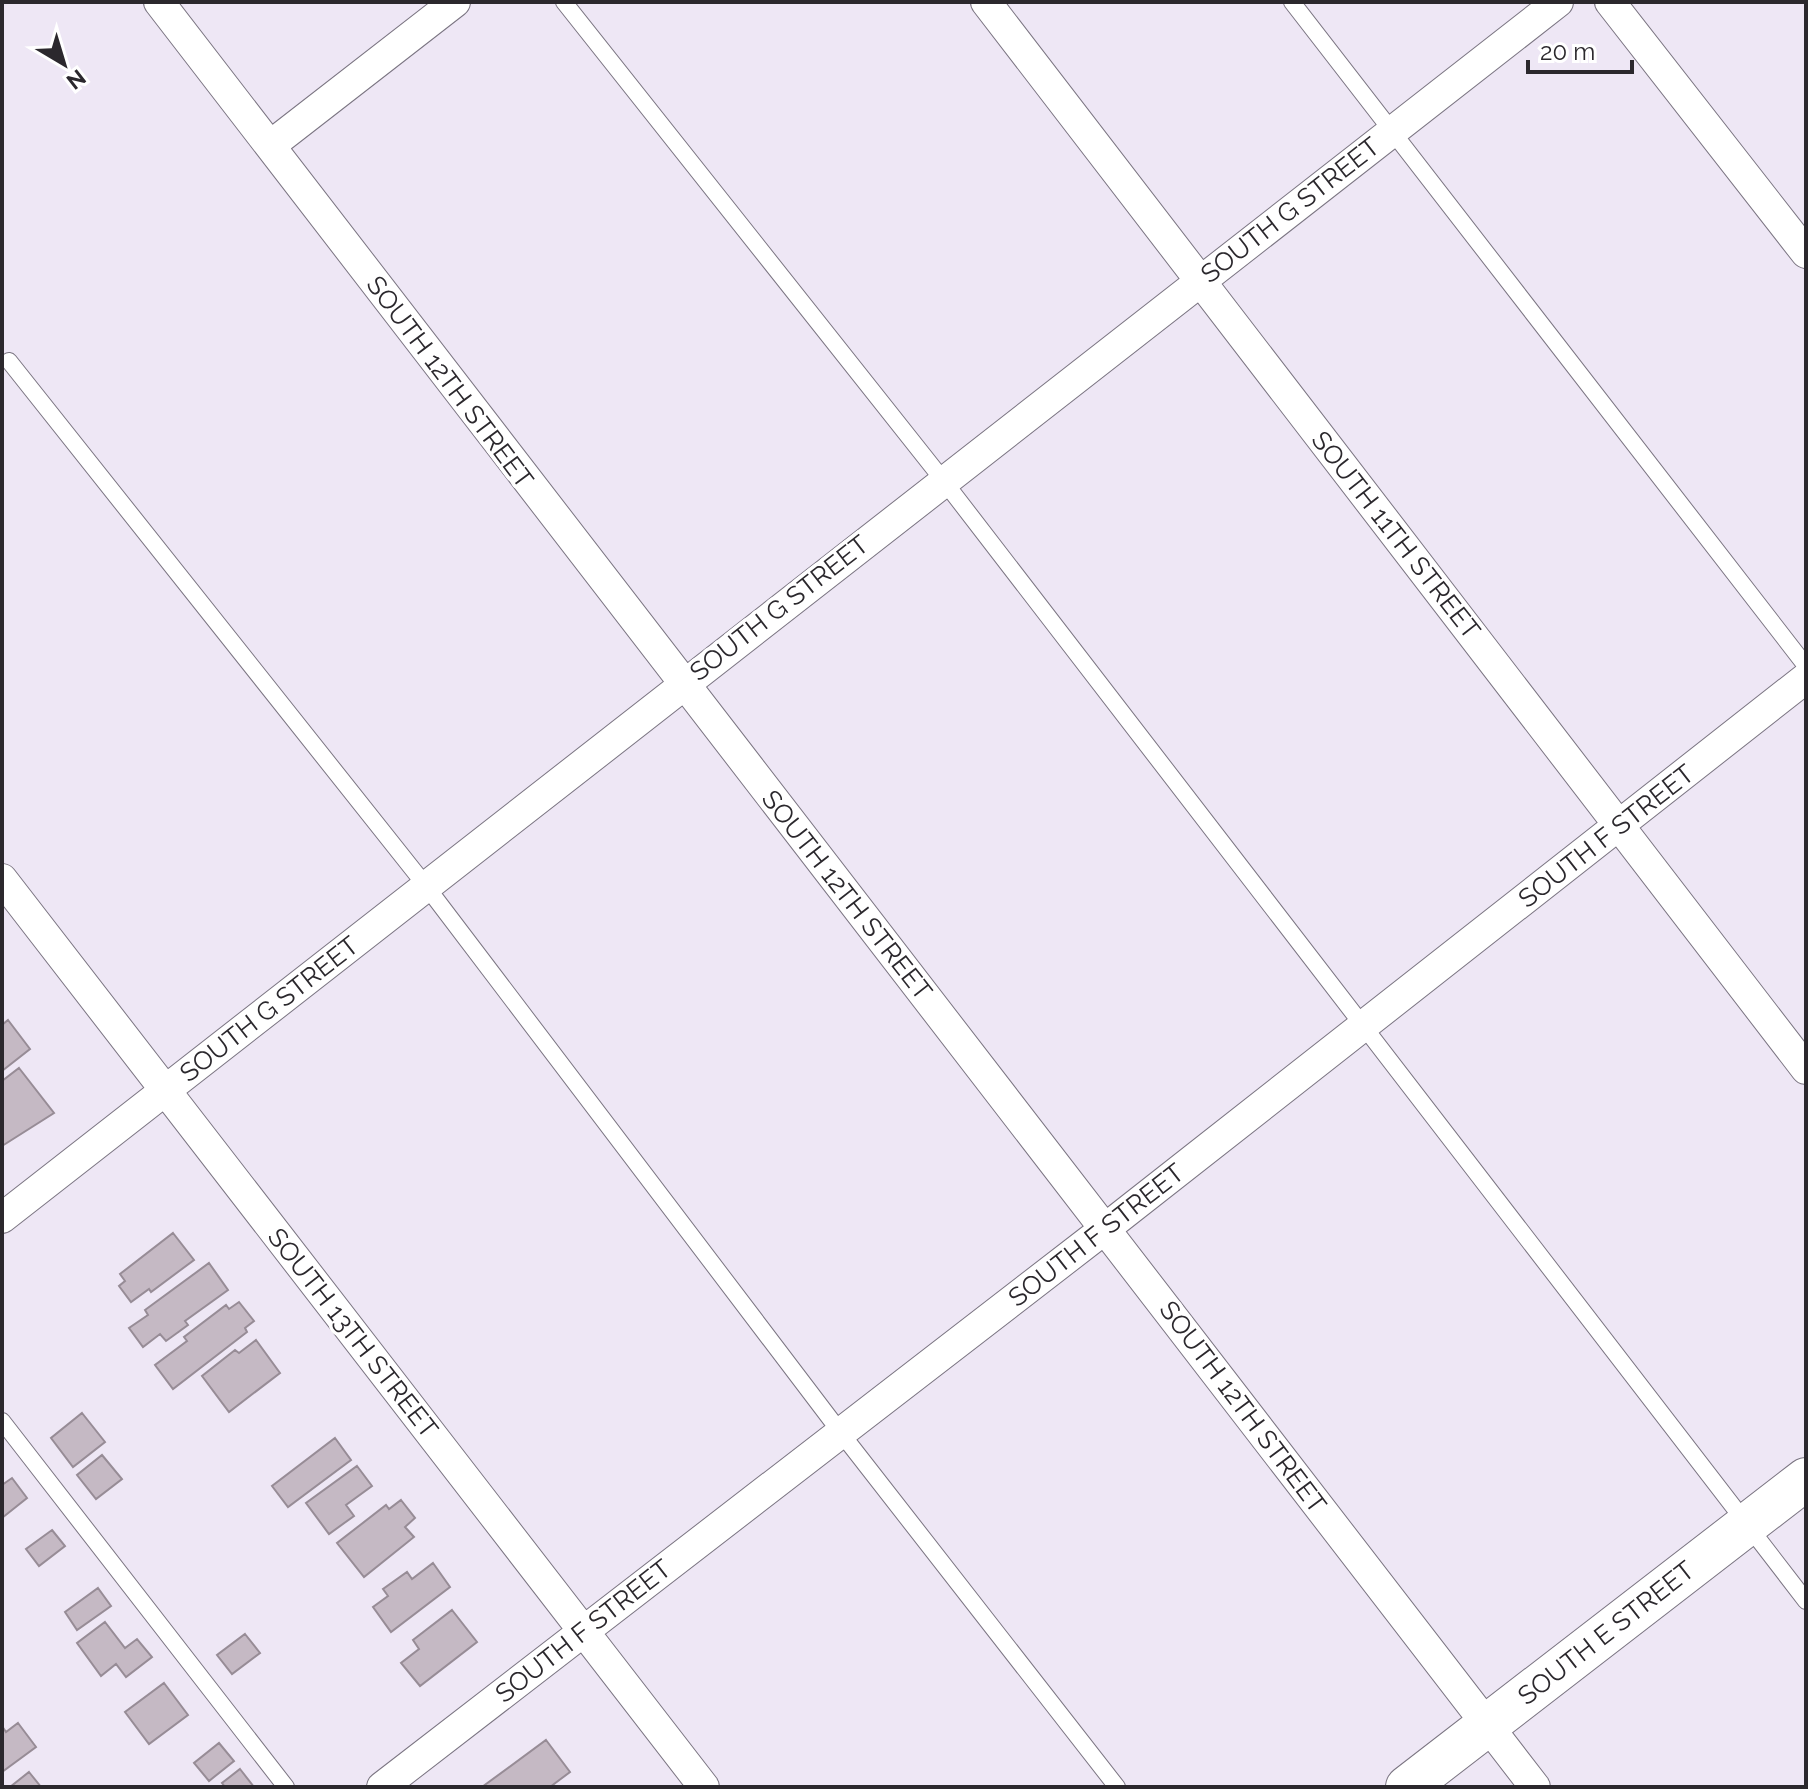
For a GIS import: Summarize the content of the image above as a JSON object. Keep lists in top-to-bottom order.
{
  "streets": {
    "street": [
      "SOUTH G STREET",
      "SOUTH 12TH STREET",
      "SOUTH 11TH STREET",
      "SOUTH F STREET",
      "SOUTH 13TH STREET",
      "SOUTH E STREET"
    ]
  },
  "crossings": [
    ["SOUTH G STREET", "SOUTH 12TH STREET"],
    ["SOUTH G STREET", "SOUTH 11TH STREET"],
    ["SOUTH G STREET", "SOUTH 13TH STREET"],
    ["SOUTH 12TH STREET", "SOUTH F STREET"],
    ["SOUTH 12TH STREET", "SOUTH E STREET"],
    ["SOUTH 11TH STREET", "SOUTH F STREET"],
    ["SOUTH F STREET", "SOUTH 13TH STREET"]
  ],
  "scale_bar": "20 m",
  "north": "bottom right"
}
